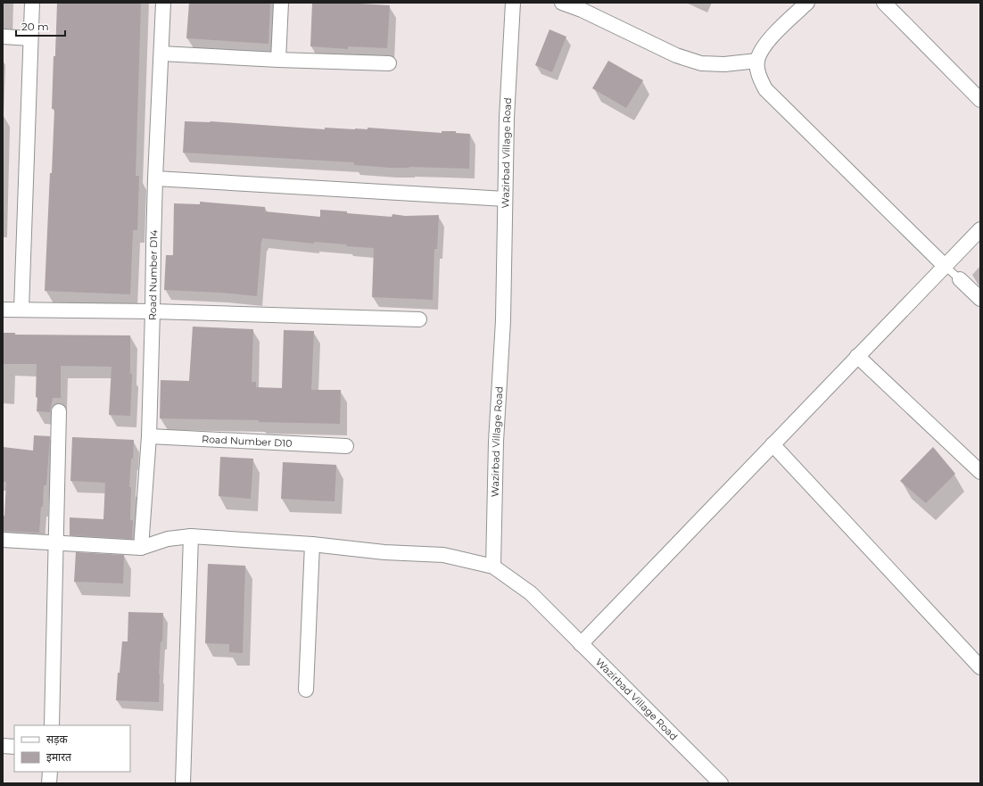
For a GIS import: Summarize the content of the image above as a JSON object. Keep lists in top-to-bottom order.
{
  "streets": {
    "street": ["Wazirbad Village Road", "Road Number D14", "Road Number D10"]
  },
  "crossings": [
    ["Road Number D14", "Road Number D10"]
  ],
  "legend": ["सड़क", "इमारत"],
  "scale_bar": "20 m"
}
